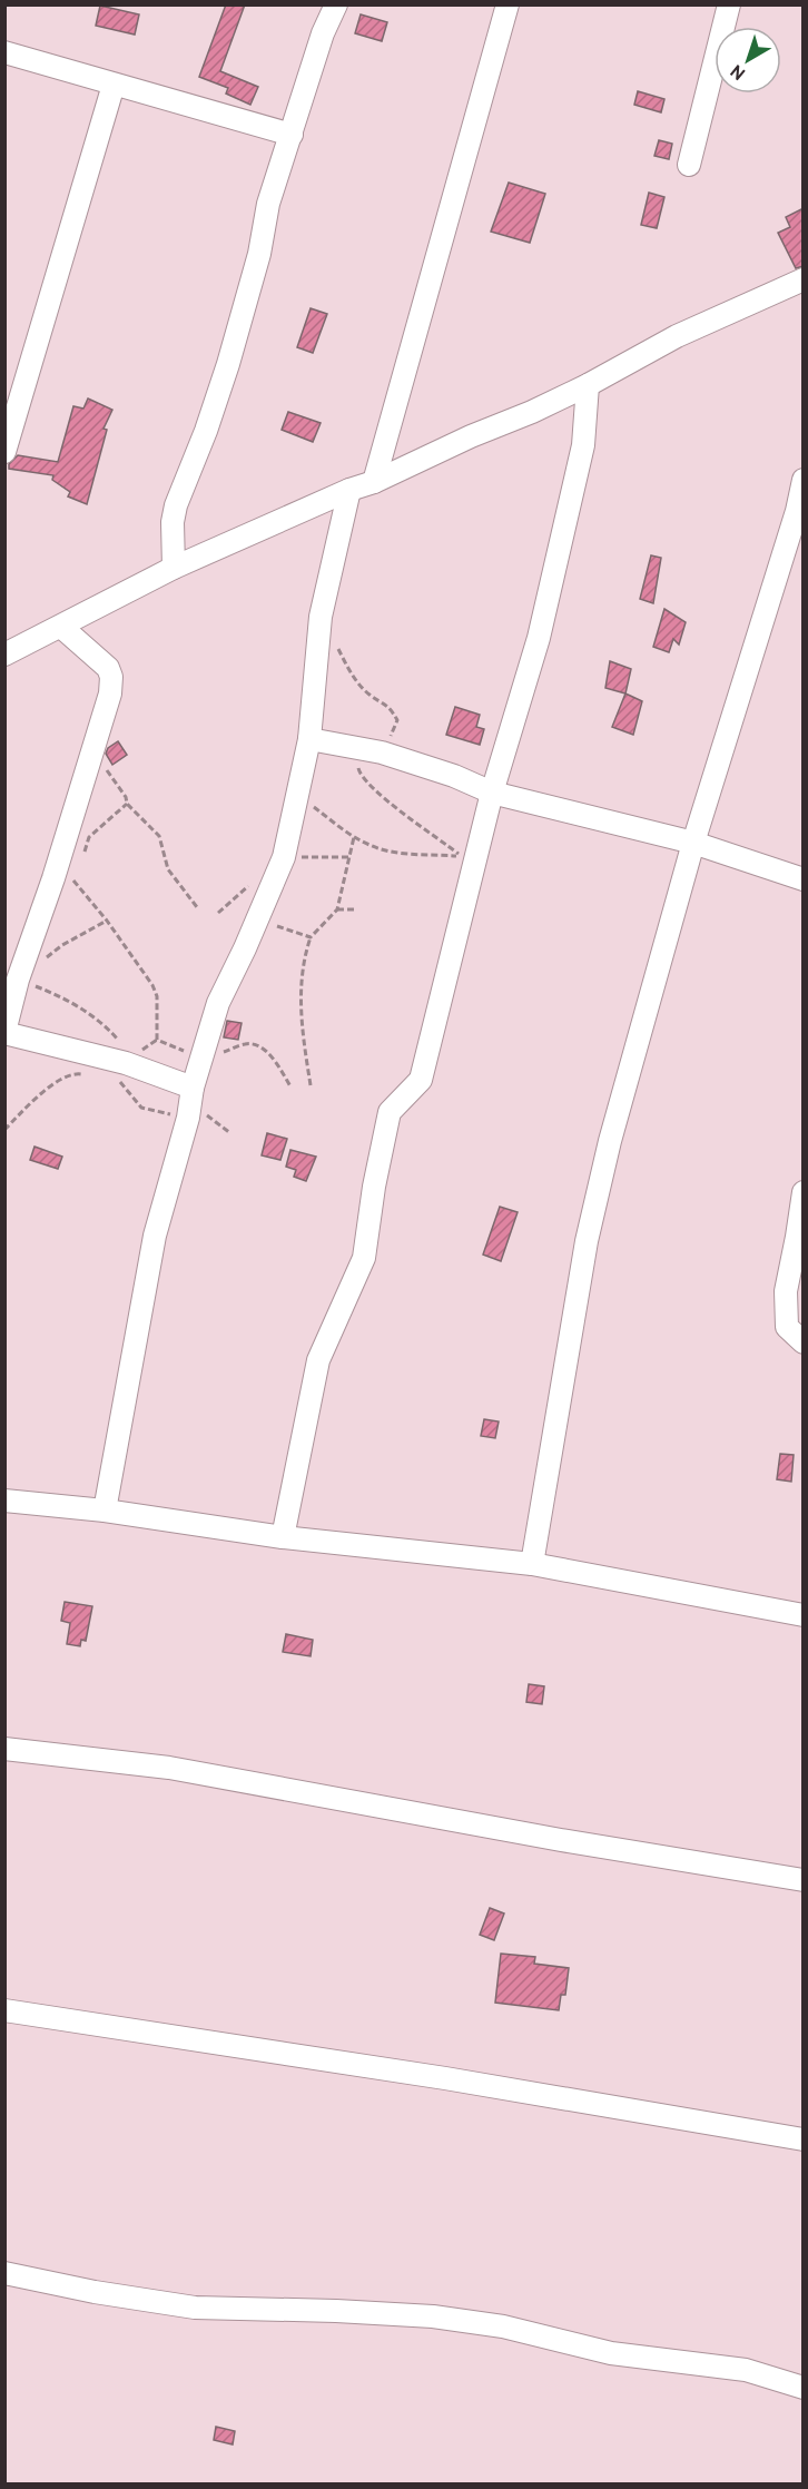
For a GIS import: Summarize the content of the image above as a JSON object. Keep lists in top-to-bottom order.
{
  "north": "bottom left"
}
